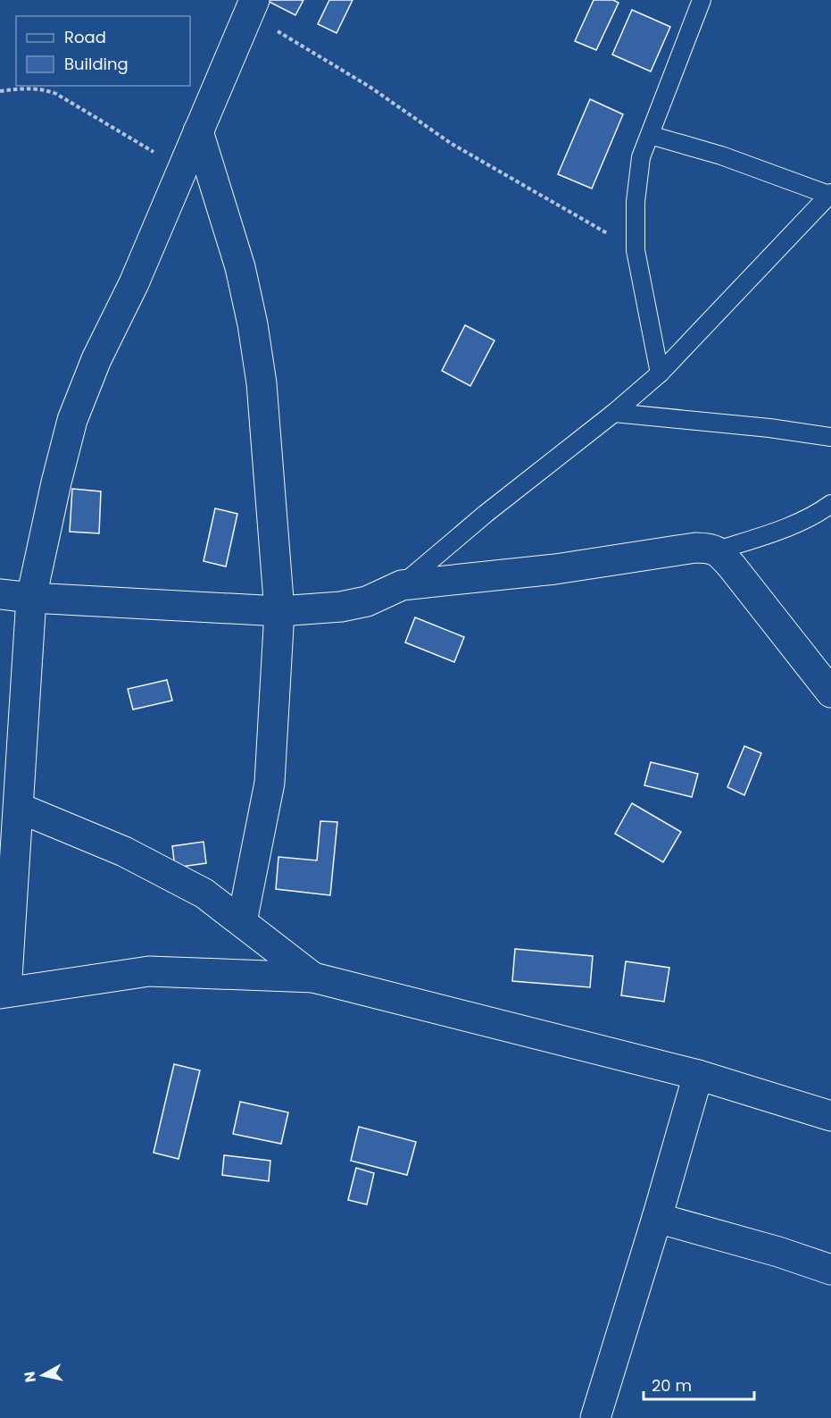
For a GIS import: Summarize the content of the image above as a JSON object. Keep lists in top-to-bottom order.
{
  "legend": ["Road", "Building"],
  "scale_bar": "20 m",
  "north": "left"
}
